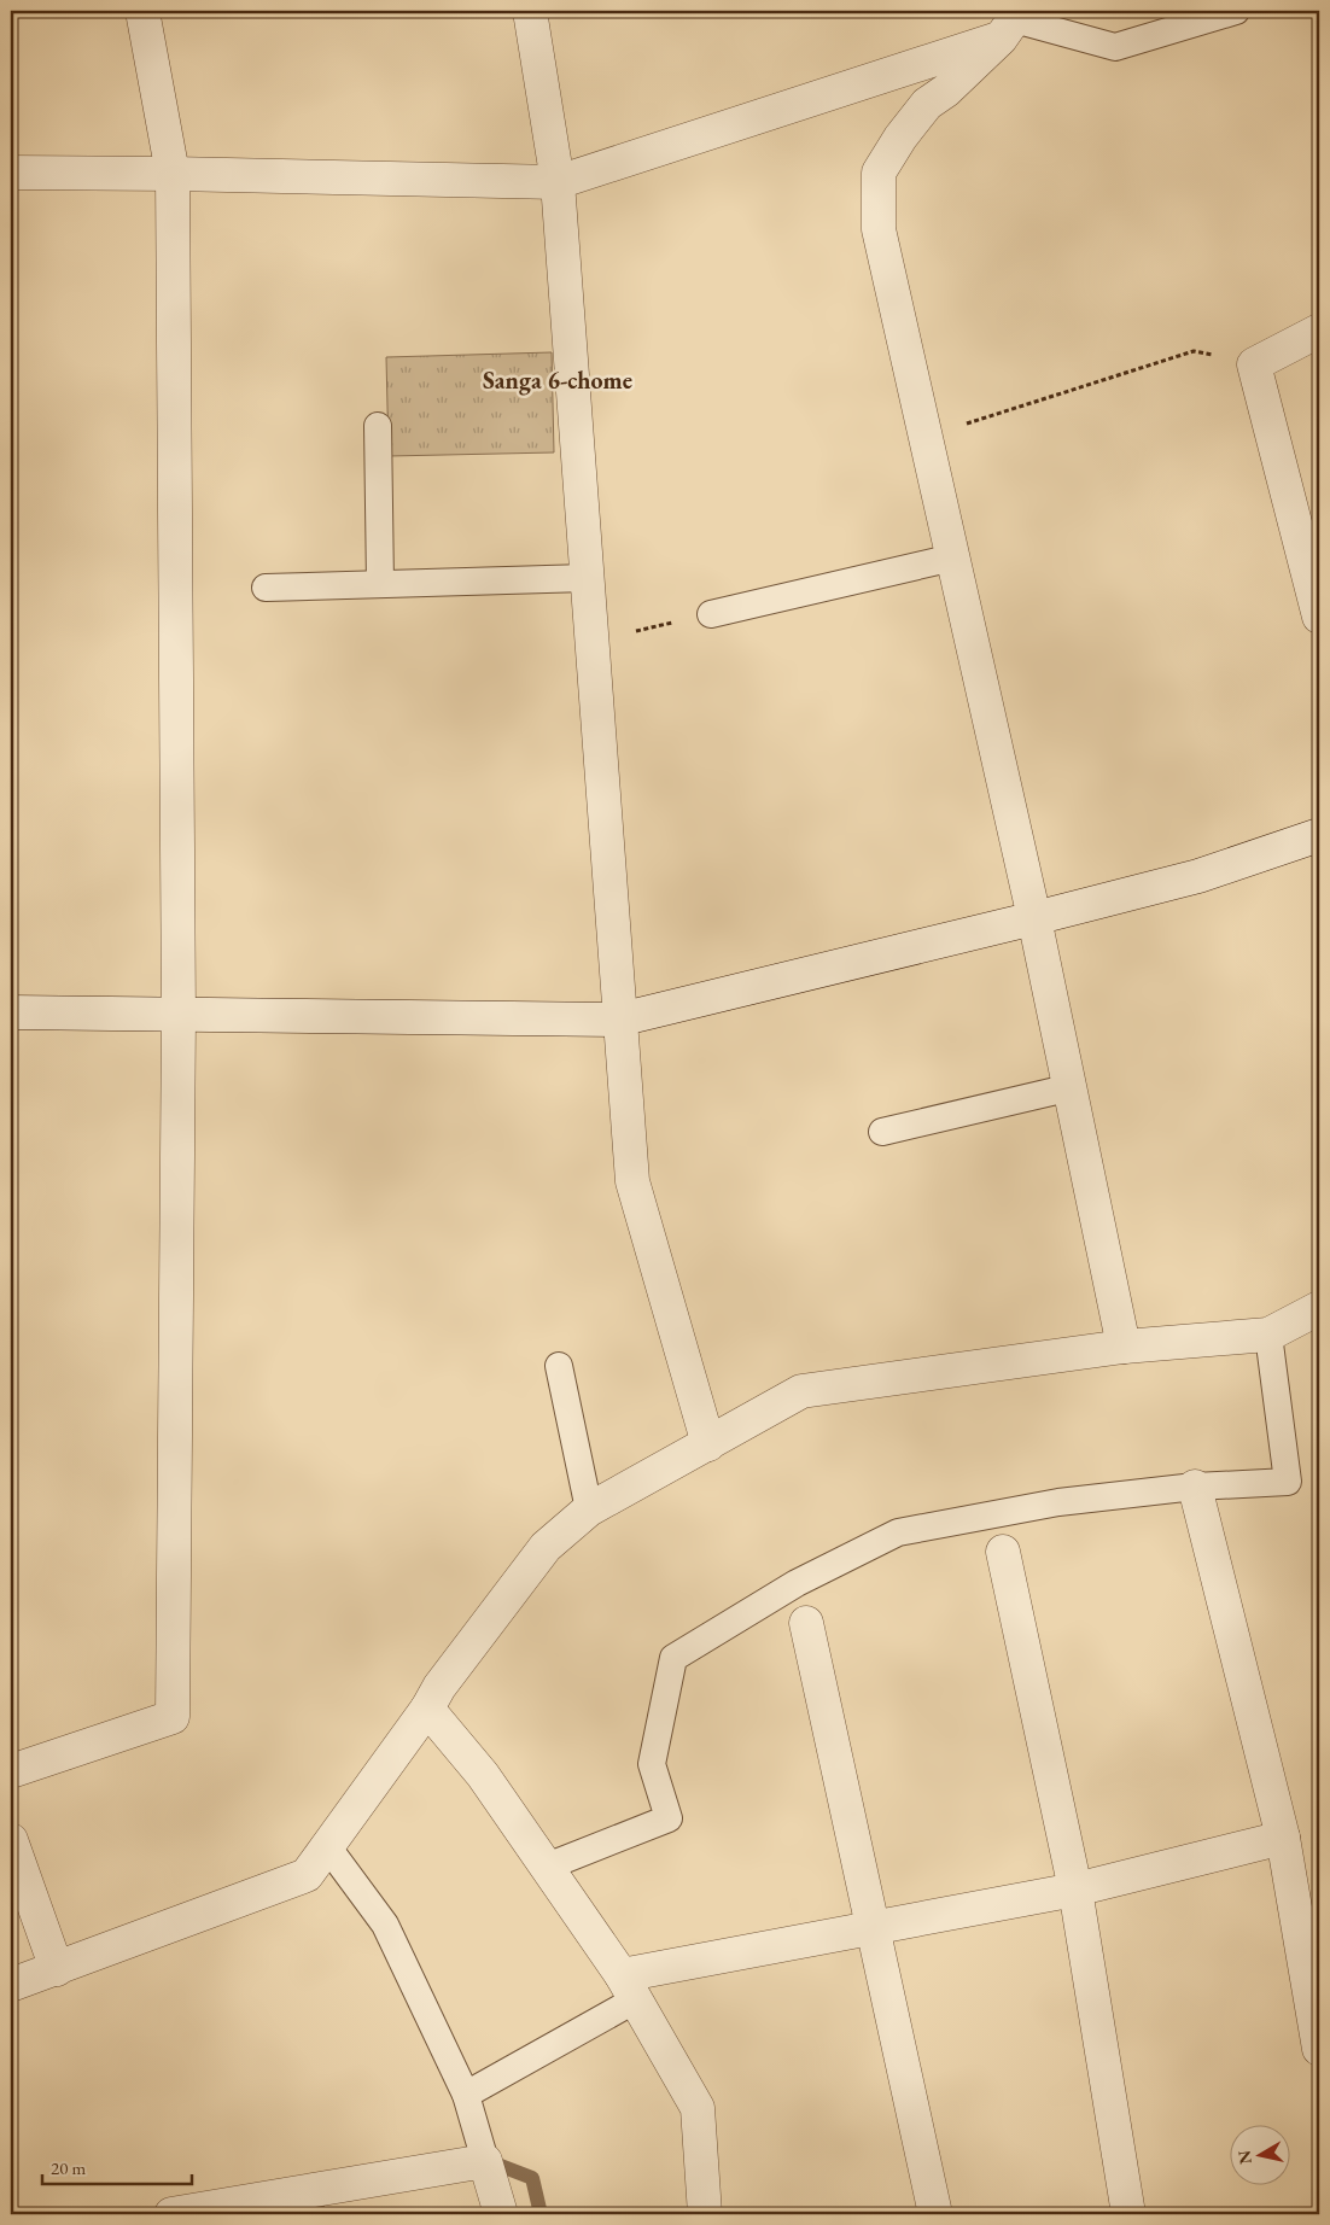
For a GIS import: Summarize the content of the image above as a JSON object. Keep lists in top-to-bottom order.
{
  "districts": ["Sanga 6-chome"],
  "scale_bar": "20 m",
  "north": "left"
}
